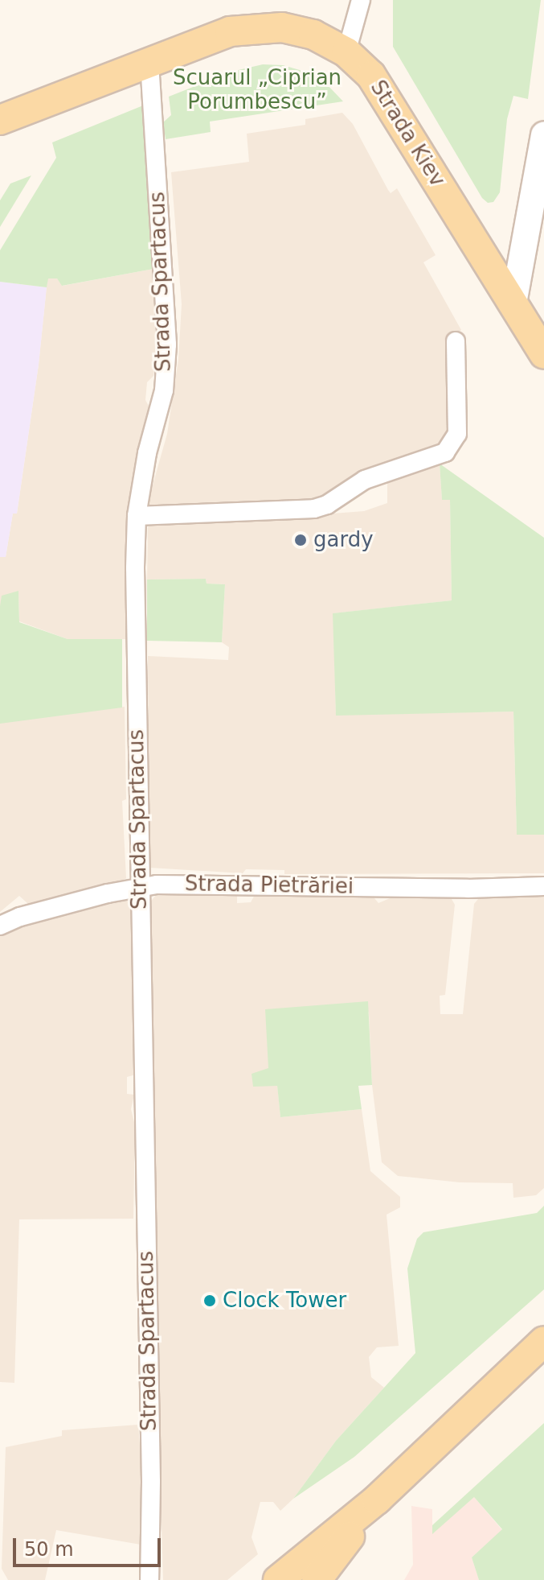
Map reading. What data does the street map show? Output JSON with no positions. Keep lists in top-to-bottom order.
{
  "streets": {
    "main road": ["Strada Kiev"],
    "street": ["Strada Spartacus", "Strada Pietrăriei"]
  },
  "crossings": [
    ["Strada Kiev", "Strada Spartacus"],
    ["Strada Spartacus", "Strada Pietrăriei"]
  ],
  "parks": ["Scuarul „Ciprian Porumbescu”"],
  "places": ["gardy", "Clock Tower"],
  "scale_bar": "50 m"
}
